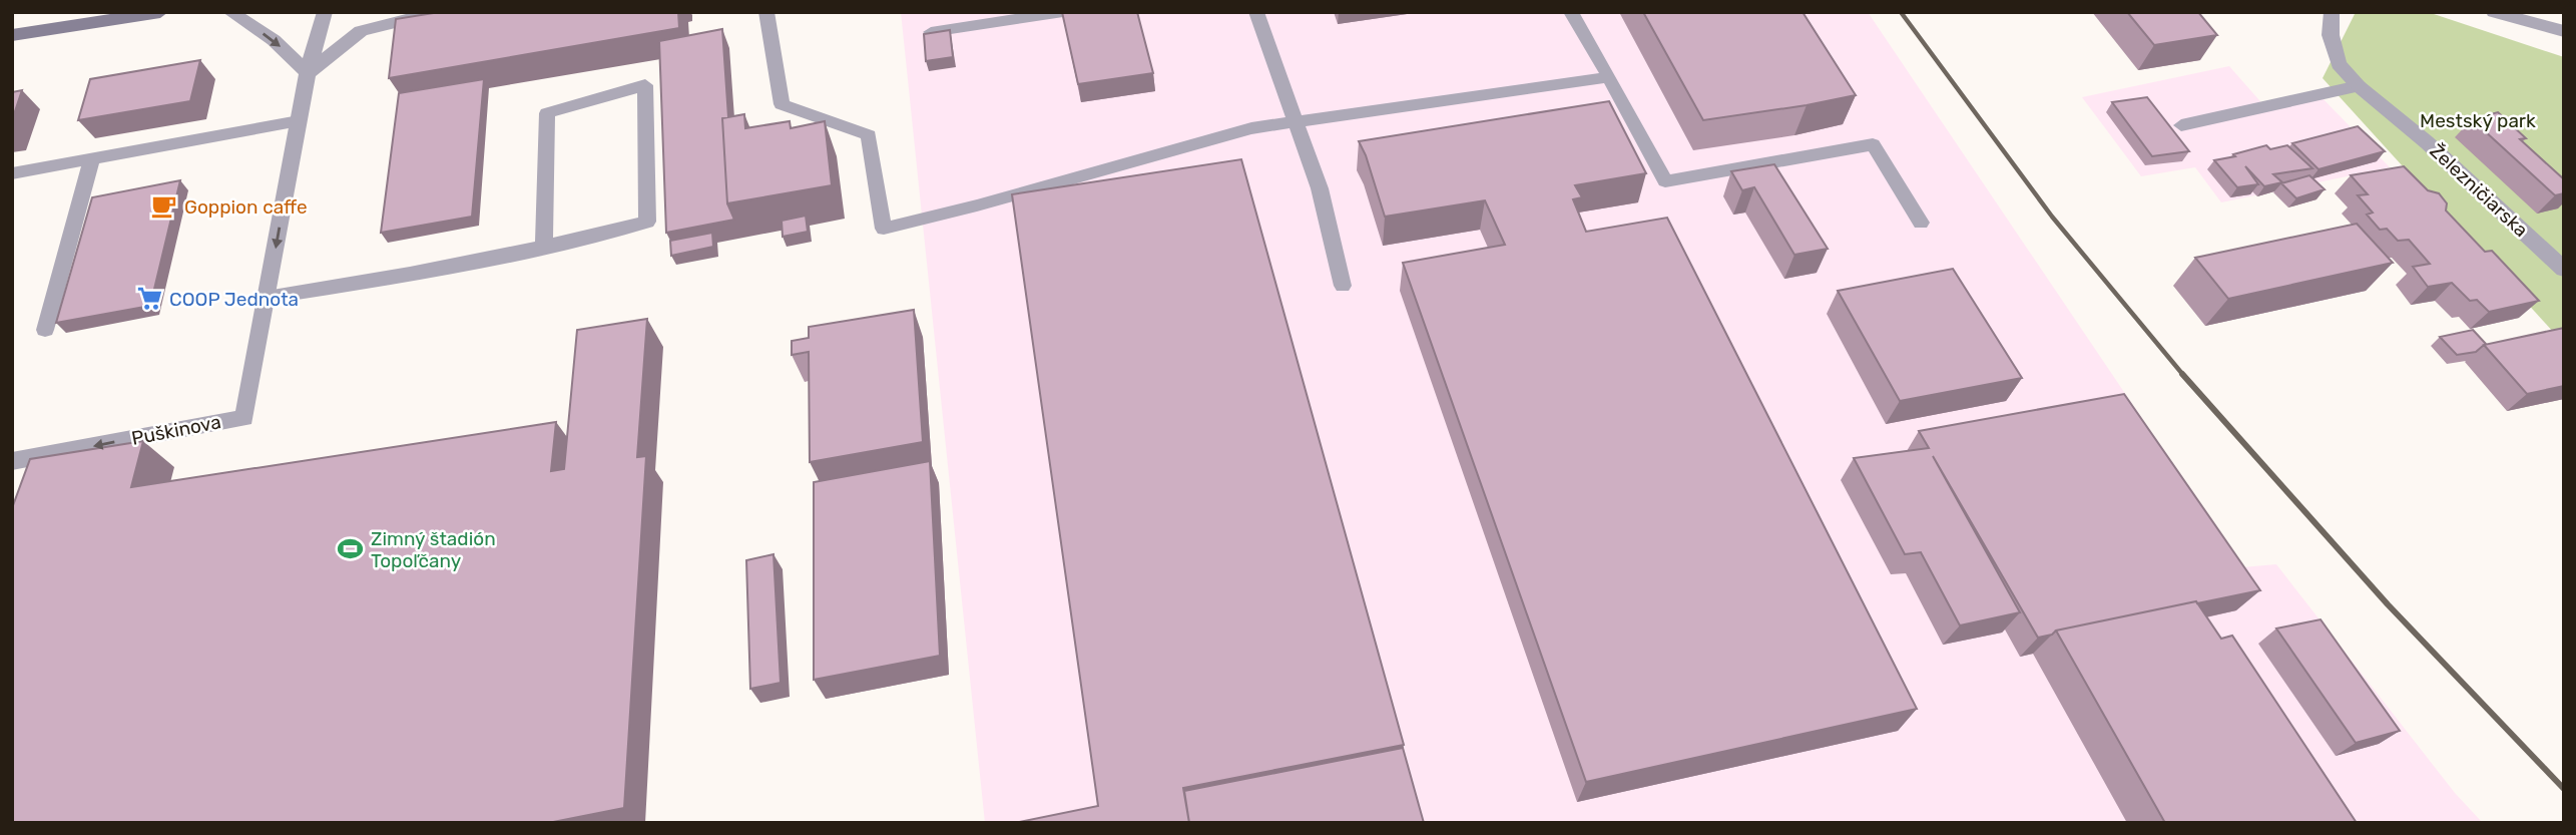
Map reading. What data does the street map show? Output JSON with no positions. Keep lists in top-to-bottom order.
{
  "streets": {
    "street": ["Železničiarska", "Puškinova"]
  },
  "one_way": ["Puškinova"],
  "parks": ["Mestský park"],
  "places": {
    "cafe": ["Goppion caffe"],
    "supermarket": ["COOP Jednota"],
    "sports": ["Zimný štadión Topoľčany"]
  }
}
